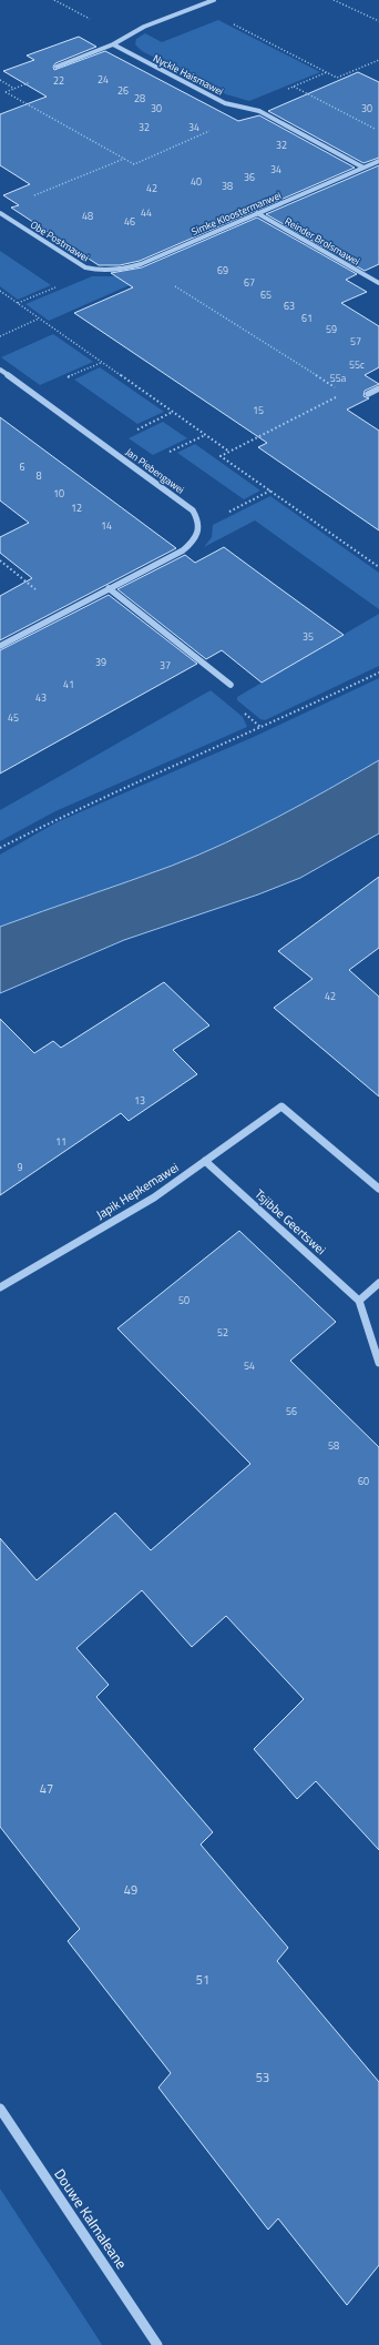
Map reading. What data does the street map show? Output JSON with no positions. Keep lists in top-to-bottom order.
{
  "streets": {
    "street": [
      "Nyckle Haismawei",
      "Simke Kloostermanwei",
      "Obe Postmawei",
      "Reinder Brolsmawei",
      "Jan Piebengawei",
      "Japik Hepkemawei",
      "Tsjibbe Geertswei",
      "Douwe Kalmaleane"
    ]
  },
  "crossings": [
    ["Simke Kloostermanwei", "Obe Postmawei"],
    ["Simke Kloostermanwei", "Reinder Brolsmawei"],
    ["Japik Hepkemawei", "Tsjibbe Geertswei"]
  ],
  "house_numbers": [
    "24",
    "22",
    "26",
    "28",
    "30",
    "30",
    "32",
    "34",
    "32",
    "34",
    "36",
    "40",
    "38",
    "42",
    "44",
    "48",
    "46",
    "69",
    "67",
    "65",
    "63",
    "61",
    "59",
    "57",
    "55c",
    "55a",
    "15",
    "6",
    "8",
    "10",
    "12",
    "14",
    "35",
    "39",
    "37",
    "41",
    "43",
    "45",
    "42",
    "13",
    "11",
    "9",
    "50",
    "52",
    "54",
    "56",
    "58",
    "60",
    "47",
    "49",
    "51",
    "53"
  ]
}
